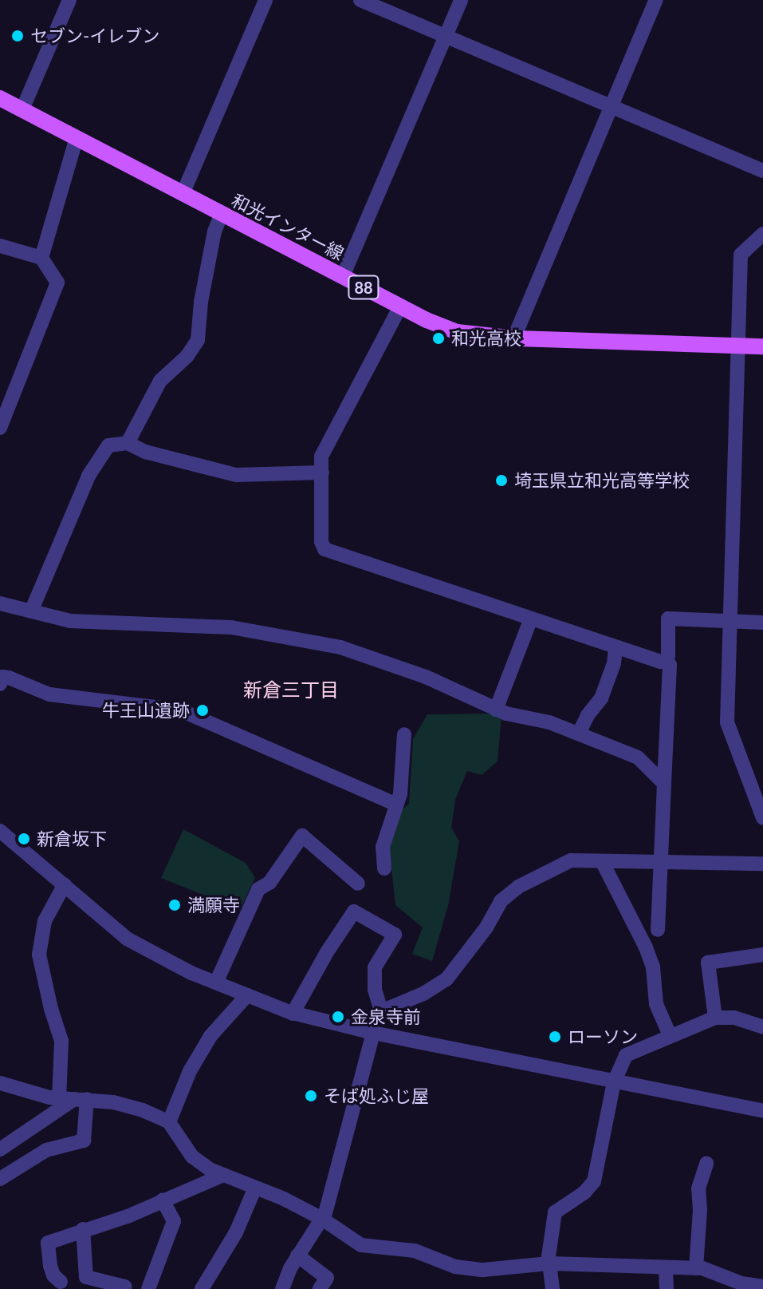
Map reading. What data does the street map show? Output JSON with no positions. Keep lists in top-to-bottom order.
{
  "streets": {
    "main road": ["和光インター線", "88"]
  },
  "districts": ["新倉三丁目"],
  "places": [
    "セブン-イレブン",
    "和光高校",
    "埼玉県立和光高等学校",
    "牛王山遺跡",
    "新倉坂下",
    "満願寺",
    "金泉寺前",
    "ローソン",
    "そば処ふじ屋"
  ]
}
